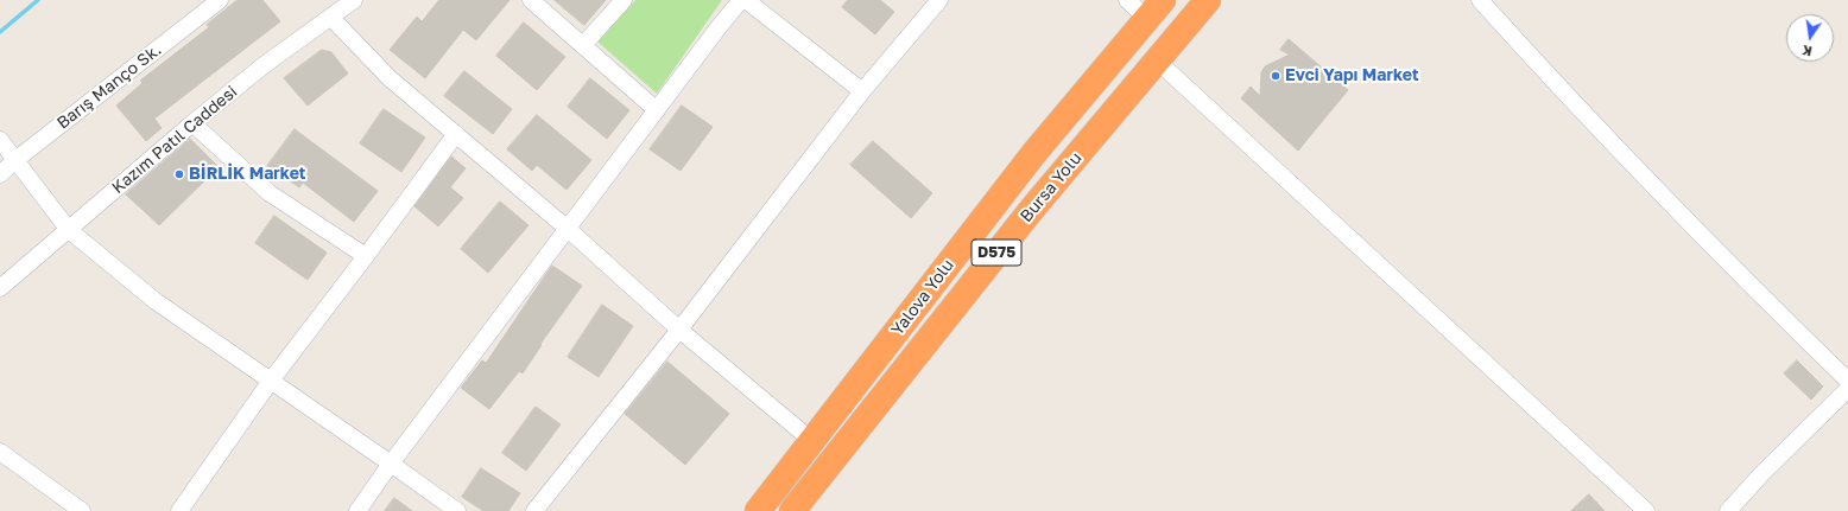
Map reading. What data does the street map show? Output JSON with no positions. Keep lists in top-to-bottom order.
{
  "streets": {
    "highway": ["Bursa Yolu", "D575", "Yalova Yolu"],
    "street": ["Barış Manço Sk.", "Kazım Patıl Caddesi"]
  },
  "places": ["Evci Yapı Market", "BİRLİK Market"],
  "north": "bottom"
}
